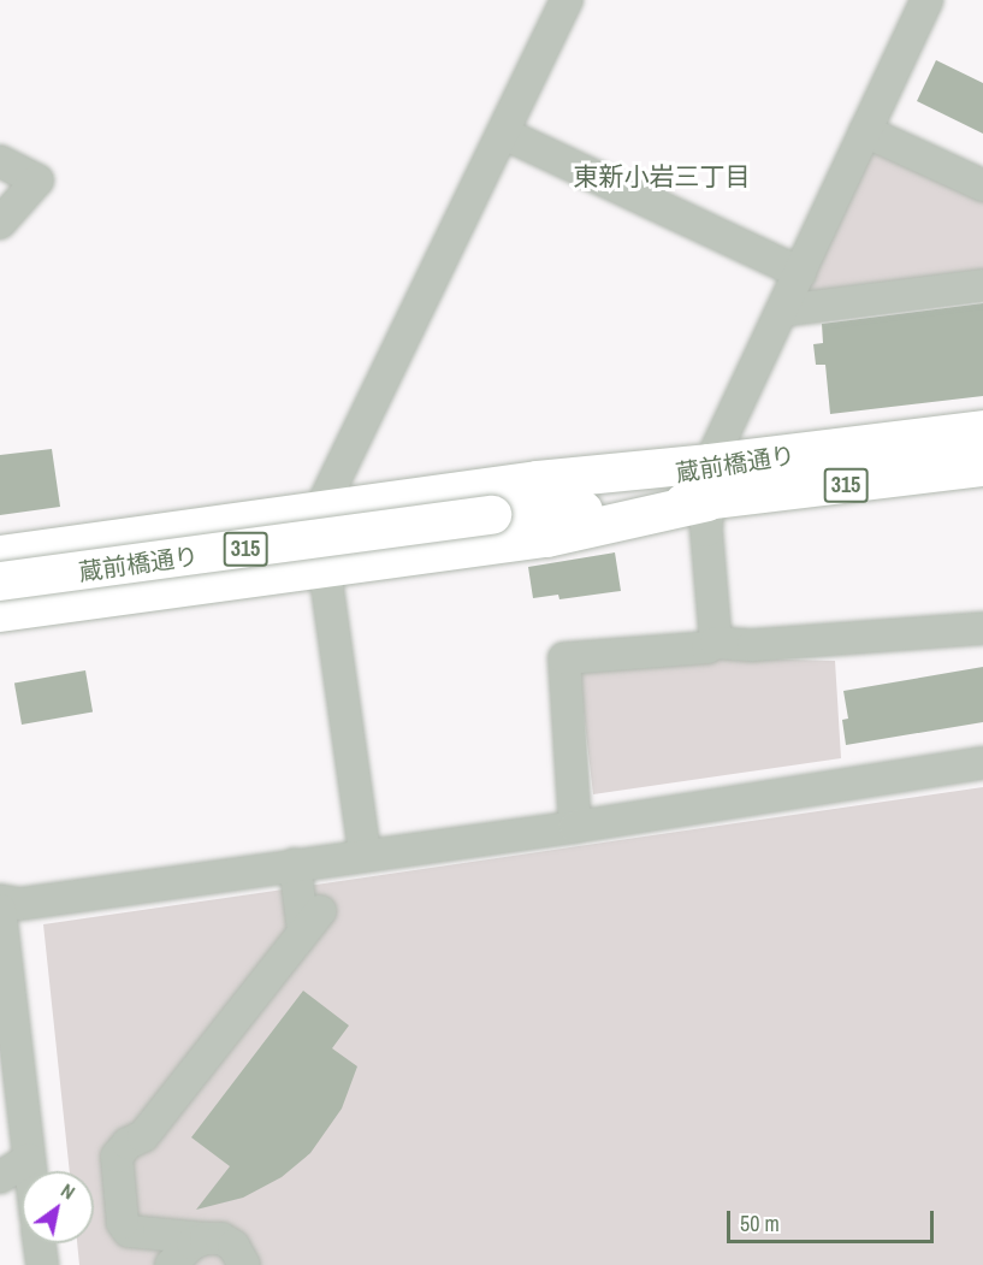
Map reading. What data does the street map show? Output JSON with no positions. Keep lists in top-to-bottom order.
{
  "streets": {
    "main road": ["蔵前橋通り", "315"]
  },
  "districts": ["東新小岩三丁目"],
  "scale_bar": "50 m",
  "north": "top right"
}
